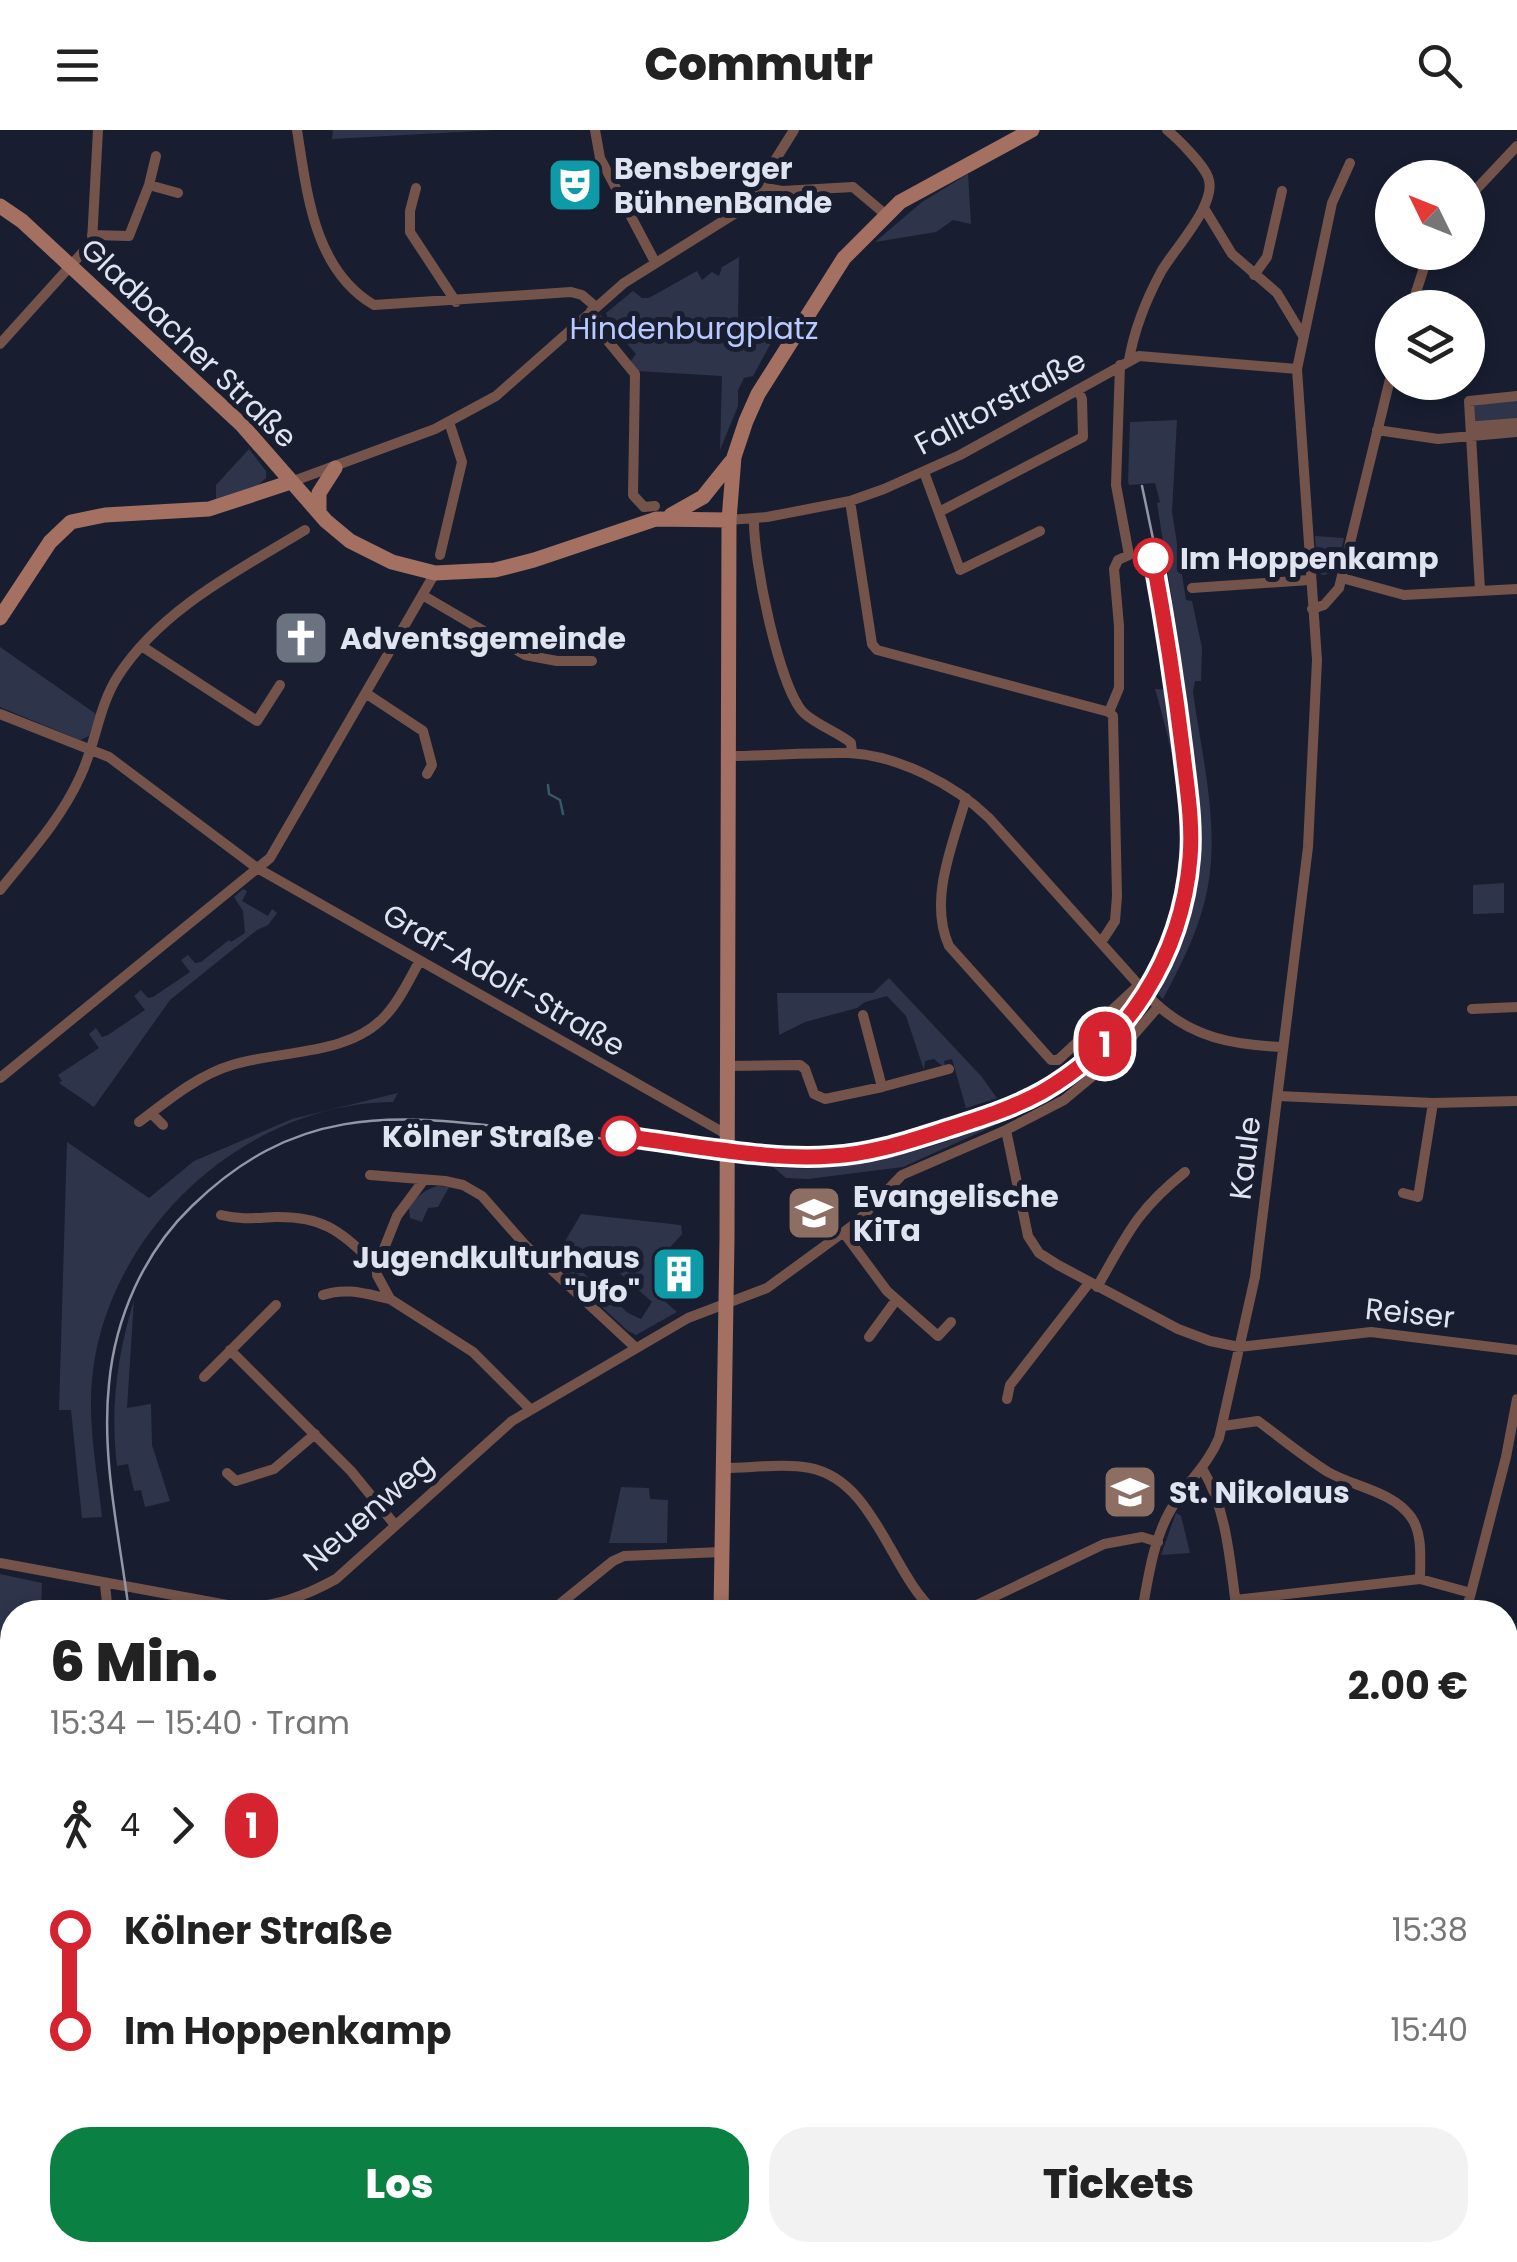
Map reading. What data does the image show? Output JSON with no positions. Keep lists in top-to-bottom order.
{
  "streets": {
    "main road": ["Gladbacher Straße"],
    "street": [
      "Falltorstraße",
      "Graf-Adolf-Straße",
      "Kaule",
      "Reiser",
      "Neuenweg"
    ]
  },
  "crossings": [
    ["Falltorstraße", "Kaule"],
    ["Kaule", "Reiser"]
  ],
  "parks": ["Hindenburgplatz"],
  "places": {
    "theatre": ["Bensberger BühnenBande"],
    "other": ["Im Hoppenkamp", "Kölner Straße"],
    "church": ["Adventsgemeinde"],
    "school or university": ["Evangelische KiTa", "St. Nikolaus"],
    "building": ["Jugendkulturhaus \"Ufo\""]
  },
  "lines": ["tram line 1"],
  "north": "top left",
  "page": {
    "header": "Commutr",
    "on_map": "1",
    "heading": ["6 Min.", "15:34 – 15:40 · Tram", "2.00 €"],
    "legs": ["4", "1"],
    "list": [
      {
        "name": "Kölner Straße",
        "value": "15:38"
      },
      {
        "name": "Im Hoppenkamp",
        "value": "15:40"
      }
    ],
    "buttons": ["Los", "Tickets"]
  }
}
